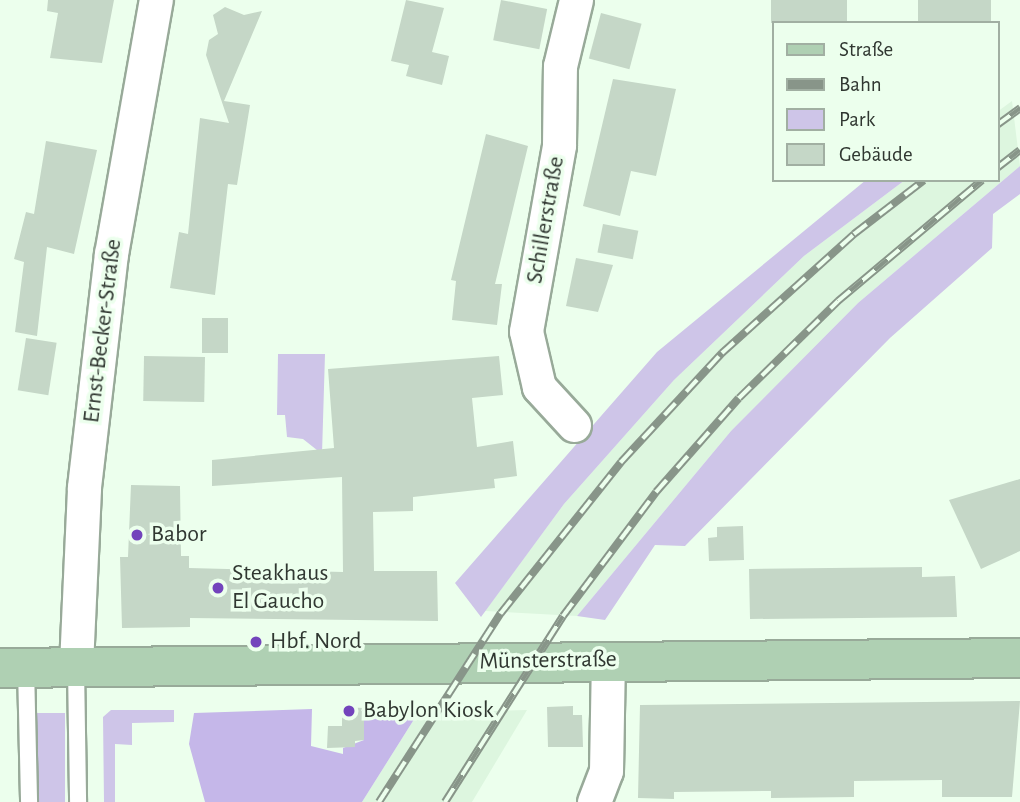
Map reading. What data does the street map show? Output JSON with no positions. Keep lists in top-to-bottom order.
{
  "streets": {
    "main road": ["Münsterstraße"],
    "street": ["Schillerstraße", "Ernst-Becker-Straße"]
  },
  "crossings": [
    ["Ernst-Becker-Straße", "Münsterstraße"]
  ],
  "places": [
    "Babor",
    "Steakhaus El Gaucho",
    "Hbf. Nord",
    "Babylon Kiosk"
  ],
  "legend": [
    "Straße",
    "Bahn",
    "Park",
    "Gebäude"
  ]
}
